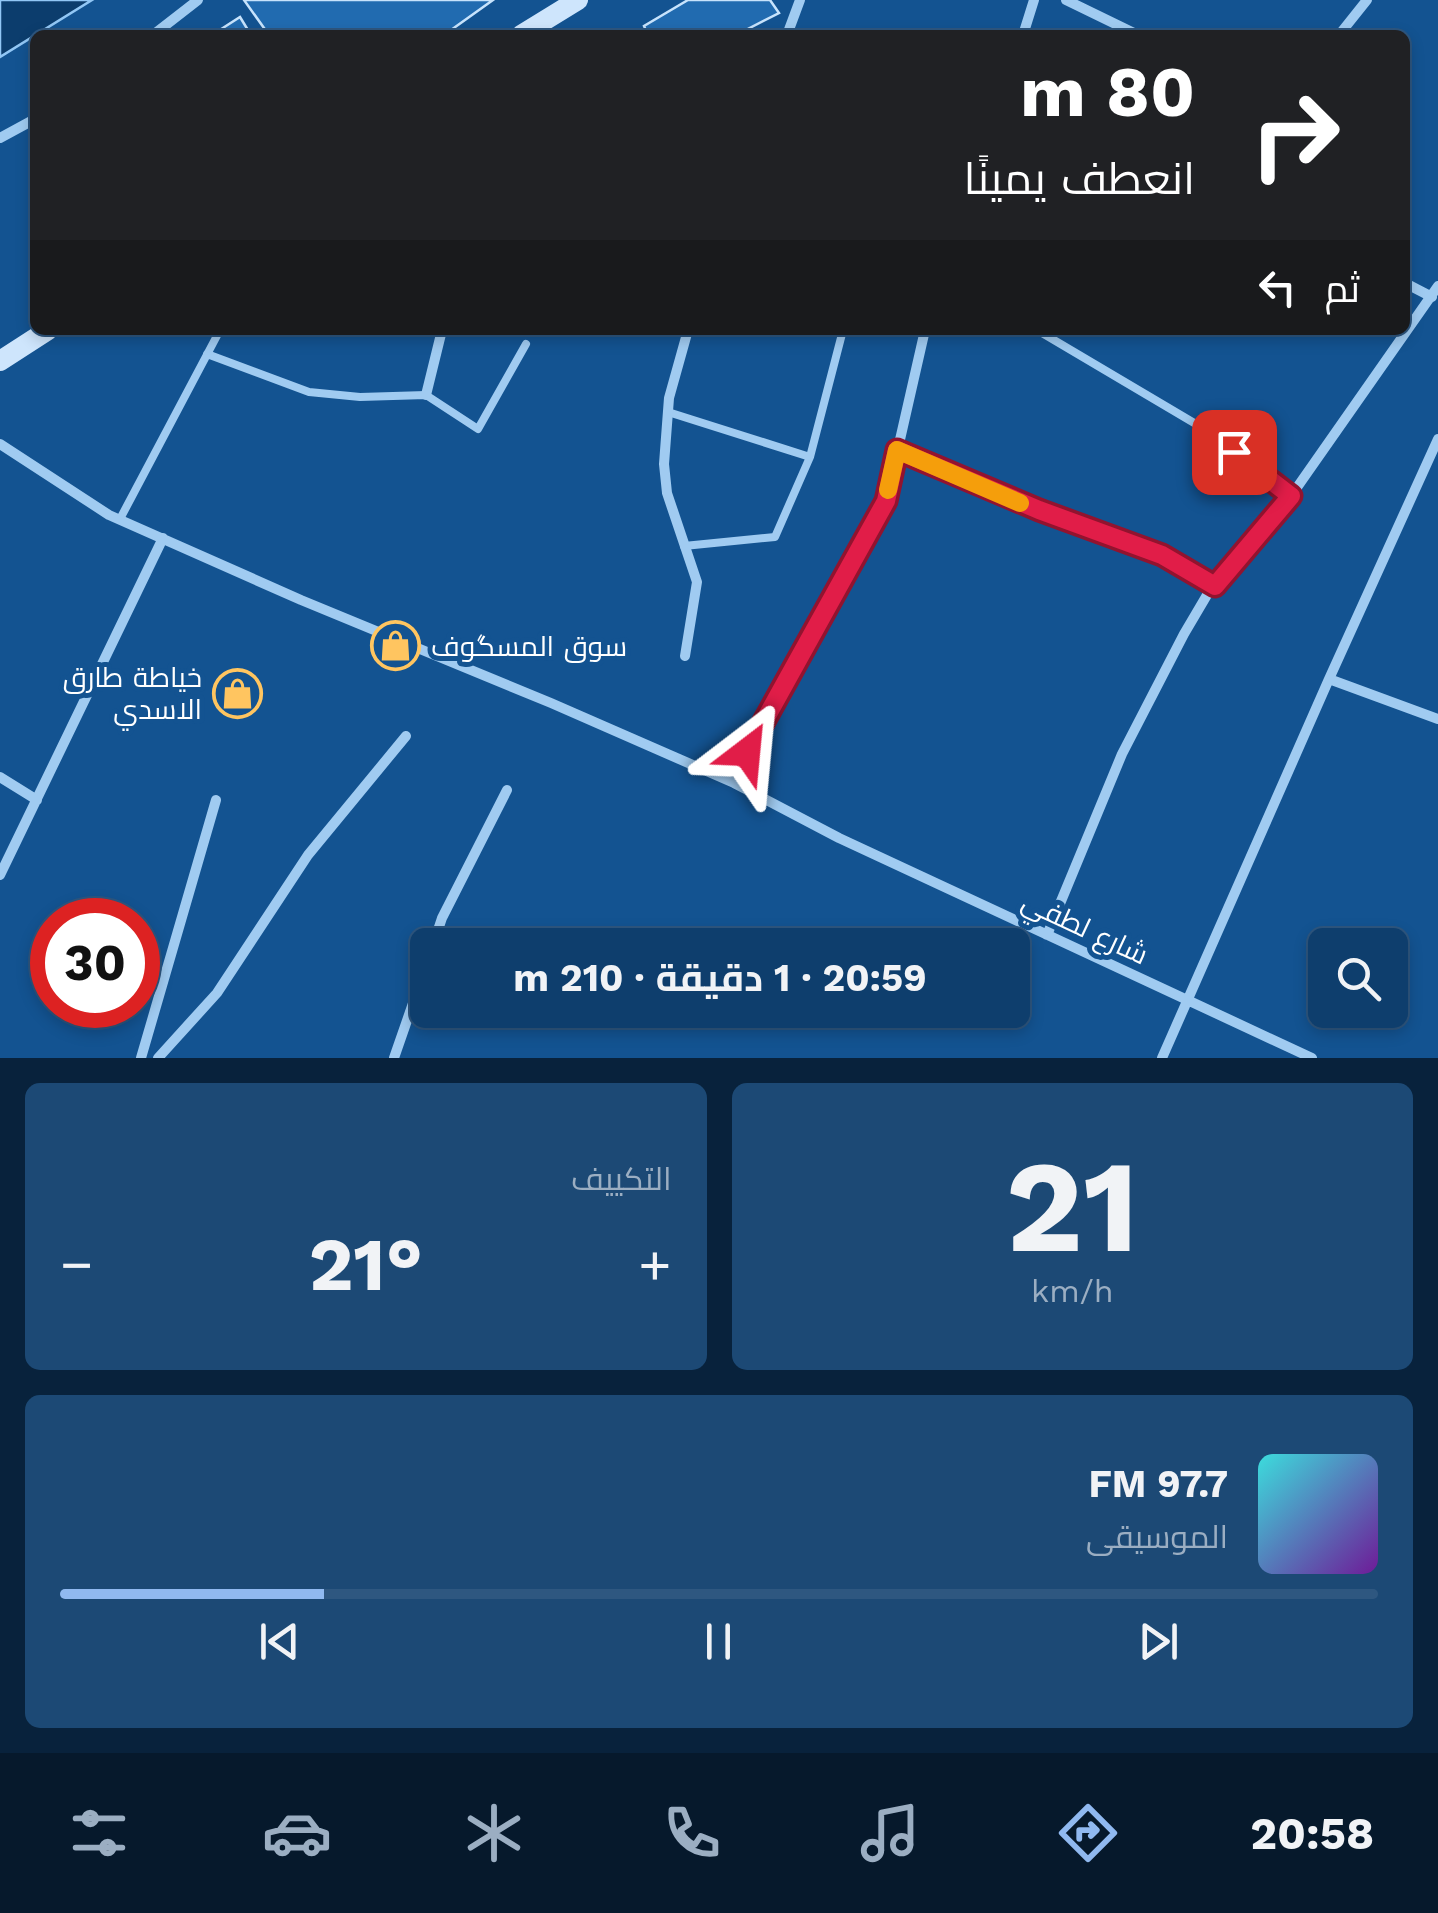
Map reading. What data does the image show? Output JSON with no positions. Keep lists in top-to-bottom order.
{
  "streets": {
    "street": ["شارع لطفي"]
  },
  "places": {
    "shop": ["سوق المسگوف", "خياطة طارق الاسدي"]
  },
  "page": {
    "turn": ["80 m", "انعطف يمينًا"],
    "then": "ثم",
    "limit": "30",
    "trip": "20:59 · 1 دقيقة · 210 m",
    "tile": [
      ["21", "km/h"],
      "التكييف"
    ],
    "heat": ["−", "21°", "+"],
    "song": ["97.7 FM", "الموسيقى"],
    "tabs": "20:58"
  }
}
